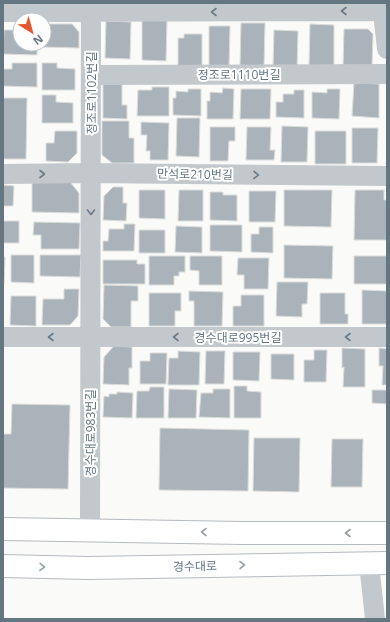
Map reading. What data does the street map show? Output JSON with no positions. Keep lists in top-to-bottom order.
{
  "streets": {
    "main road": ["경수대로"],
    "street": [
      "정조로1110번길",
      "정조로1102번길",
      "만석로210번길",
      "경수대로995번길",
      "경수대로983번길"
    ]
  },
  "crossings": [
    ["정조로1110번길", "정조로1102번길"],
    ["정조로1102번길", "만석로210번길"],
    ["정조로1102번길", "경수대로983번길"],
    ["만석로210번길", "경수대로983번길"],
    ["경수대로995번길", "경수대로983번길"]
  ],
  "one_way": ["경수대로995번길", "경수대로983번길"],
  "north": "bottom right"
}
